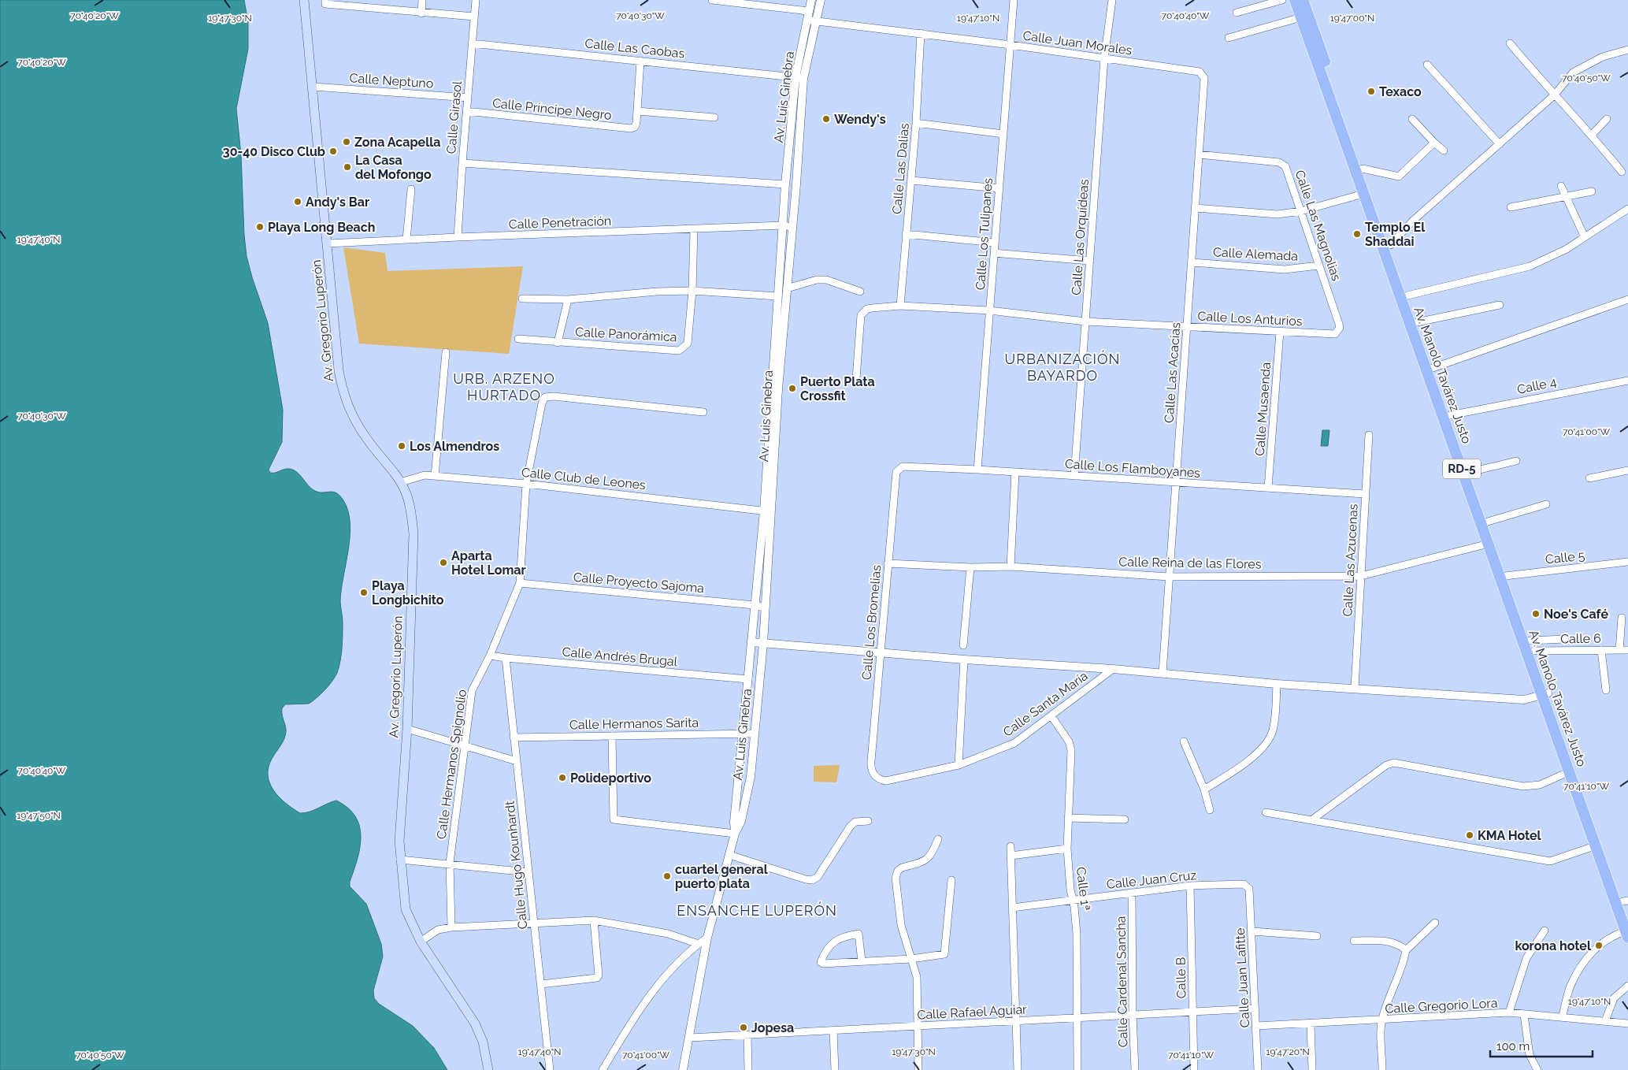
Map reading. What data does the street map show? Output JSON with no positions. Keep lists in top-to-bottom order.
{
  "streets": {
    "main road": ["Av. Gregorio Luperón", "Av. Manolo Tavárez Justo", "RD-5"],
    "street": [
      "Calle Juan Morales",
      "Calle Las Caobas",
      "Calle Neptuno",
      "Av. Luis Ginebra",
      "Calle Príncipe Negro",
      "Calle Girasol",
      "Calle Las Dalias",
      "Calle Penetración",
      "Calle Las Magnolias",
      "Calle Los Tulipanes",
      "Calle Las Orquídeas",
      "Calle Alemada",
      "Calle Los Anturios",
      "Calle Panorámica",
      "Calle Las Acacias",
      "Calle 4",
      "Calle Musaenda",
      "Calle Los Flamboyanes",
      "Calle Club de Leones",
      "Calle 5",
      "Calle Las Azucenas",
      "Calle Reina de las Flores",
      "Calle Proyecto Sajoma",
      "Calle Los Bromelias",
      "Calle 6",
      "Calle Andrés Brugal",
      "Calle Santa María",
      "Calle Hermanos Sarita",
      "Calle Hermanos Spignolio",
      "Calle Hugo Kounhardt",
      "Calle Juan Cruz",
      "Calle 1ª",
      "Calle B",
      "Calle Juan Lafitte",
      "Calle Cardenal Sancha",
      "Calle Gregorio Lora",
      "Calle Rafael Aguiar"
    ]
  },
  "crossings": [
    ["Calle Juan Morales", "Av. Luis Ginebra"],
    ["Calle Juan Morales", "Calle Las Dalias"],
    ["Calle Juan Morales", "Calle Los Tulipanes"],
    ["Calle Juan Morales", "Calle Las Orquídeas"],
    ["Calle Juan Morales", "Calle Las Acacias"],
    ["Calle Las Caobas", "Av. Luis Ginebra"],
    ["Calle Las Caobas", "Calle Girasol"],
    ["Calle Neptuno", "Calle Girasol"],
    ["Calle Neptuno", "Av. Gregorio Luperón"],
    ["Av. Luis Ginebra", "Calle Penetración"],
    ["Av. Luis Ginebra", "Calle Club de Leones"],
    ["Av. Luis Ginebra", "Calle Proyecto Sajoma"],
    ["Av. Luis Ginebra", "Calle Andrés Brugal"],
    ["Av. Luis Ginebra", "Calle Hermanos Sarita"],
    ["Av. Luis Ginebra", "Calle Rafael Aguiar"],
    ["Calle Príncipe Negro", "Calle Girasol"],
    ["Calle Girasol", "Calle Penetración"],
    ["Calle Las Dalias", "Calle Los Anturios"],
    ["Calle Penetración", "Av. Gregorio Luperón"],
    ["Calle Penetración", "Calle Panorámica"],
    ["Calle Las Magnolias", "Calle Alemada"],
    ["Calle Las Magnolias", "Calle Los Anturios"],
    ["Calle Las Magnolias", "Calle Las Acacias"],
    ["Calle Los Tulipanes", "Calle Los Anturios"],
    ["Calle Los Tulipanes", "Calle Los Flamboyanes"],
    ["Calle Las Orquídeas", "Calle Los Anturios"],
    ["Calle Las Orquídeas", "Calle Los Flamboyanes"],
    ["Calle Alemada", "Calle Las Acacias"],
    ["Calle Los Anturios", "Calle Las Acacias"],
    ["Calle Los Anturios", "Calle Musaenda"],
    ["Av. Gregorio Luperón", "Calle Club de Leones"],
    ["Calle Las Acacias", "Calle Los Flamboyanes"],
    ["Calle Las Acacias", "Calle Reina de las Flores"],
    ["Av. Manolo Tavárez Justo", "Calle 4"],
    ["Av. Manolo Tavárez Justo", "Calle 5"],
    ["Av. Manolo Tavárez Justo", "Calle Reina de las Flores"],
    ["Av. Manolo Tavárez Justo", "Calle 6"],
    ["Calle Musaenda", "Calle Los Flamboyanes"],
    ["Calle Los Flamboyanes", "Calle Las Azucenas"],
    ["Calle Los Flamboyanes", "Calle Los Bromelias"],
    ["Calle Club de Leones", "Calle Hermanos Spignolio"],
    ["Calle Las Azucenas", "Calle Reina de las Flores"],
    ["Calle Reina de las Flores", "Calle Los Bromelias"],
    ["Calle Proyecto Sajoma", "Calle Hermanos Spignolio"],
    ["Calle Los Bromelias", "Calle Santa María"],
    ["Calle Andrés Brugal", "Calle Hermanos Spignolio"],
    ["Calle Andrés Brugal", "Calle Hugo Kounhardt"],
    ["Calle Santa María", "Calle 1ª"],
    ["Calle Hermanos Sarita", "Calle Hugo Kounhardt"],
    ["Calle Juan Cruz", "Calle 1ª"],
    ["Calle Juan Cruz", "Calle B"],
    ["Calle Juan Cruz", "Calle Juan Lafitte"],
    ["Calle Juan Cruz", "Calle Cardenal Sancha"],
    ["Calle 1ª", "Calle Rafael Aguiar"],
    ["Calle B", "Calle Rafael Aguiar"],
    ["Calle Juan Lafitte", "Calle Gregorio Lora"],
    ["Calle Juan Lafitte", "Calle Rafael Aguiar"],
    ["Calle Cardenal Sancha", "Calle Rafael Aguiar"]
  ],
  "districts": ["URBANIZACIÓN BAYARDO", "URB. ARZENO HURTADO", "ENSANCHE LUPERÓN"],
  "places": [
    "Texaco",
    "Wendy's",
    "Zona Acapella",
    "30-40 Disco Club",
    "La Casa del Mofongo",
    "Andy's Bar",
    "Playa Long Beach",
    "Templo El Shaddai",
    "Puerto Plata Crossfit",
    "Los Almendros",
    "Aparta Hotel Lomar",
    "Playa Longbichito",
    "Noe's Café",
    "Polideportivo",
    "KMA Hotel",
    "cuartel general puerto plata",
    "korona hotel",
    "Jopesa"
  ],
  "scale_bar": "100 m",
  "coordinates": [
    "70°40'20\"W",
    "70°40'30\"W",
    "70°40'40\"W",
    "19°47'30\"N",
    "19°47'10\"N",
    "19°47'00\"N",
    "70°40'50\"W",
    "19°47'40\"N",
    "70°41'00\"W",
    "70°41'10\"W",
    "19°47'50\"N",
    "19°47'20\"N"
  ]
}
